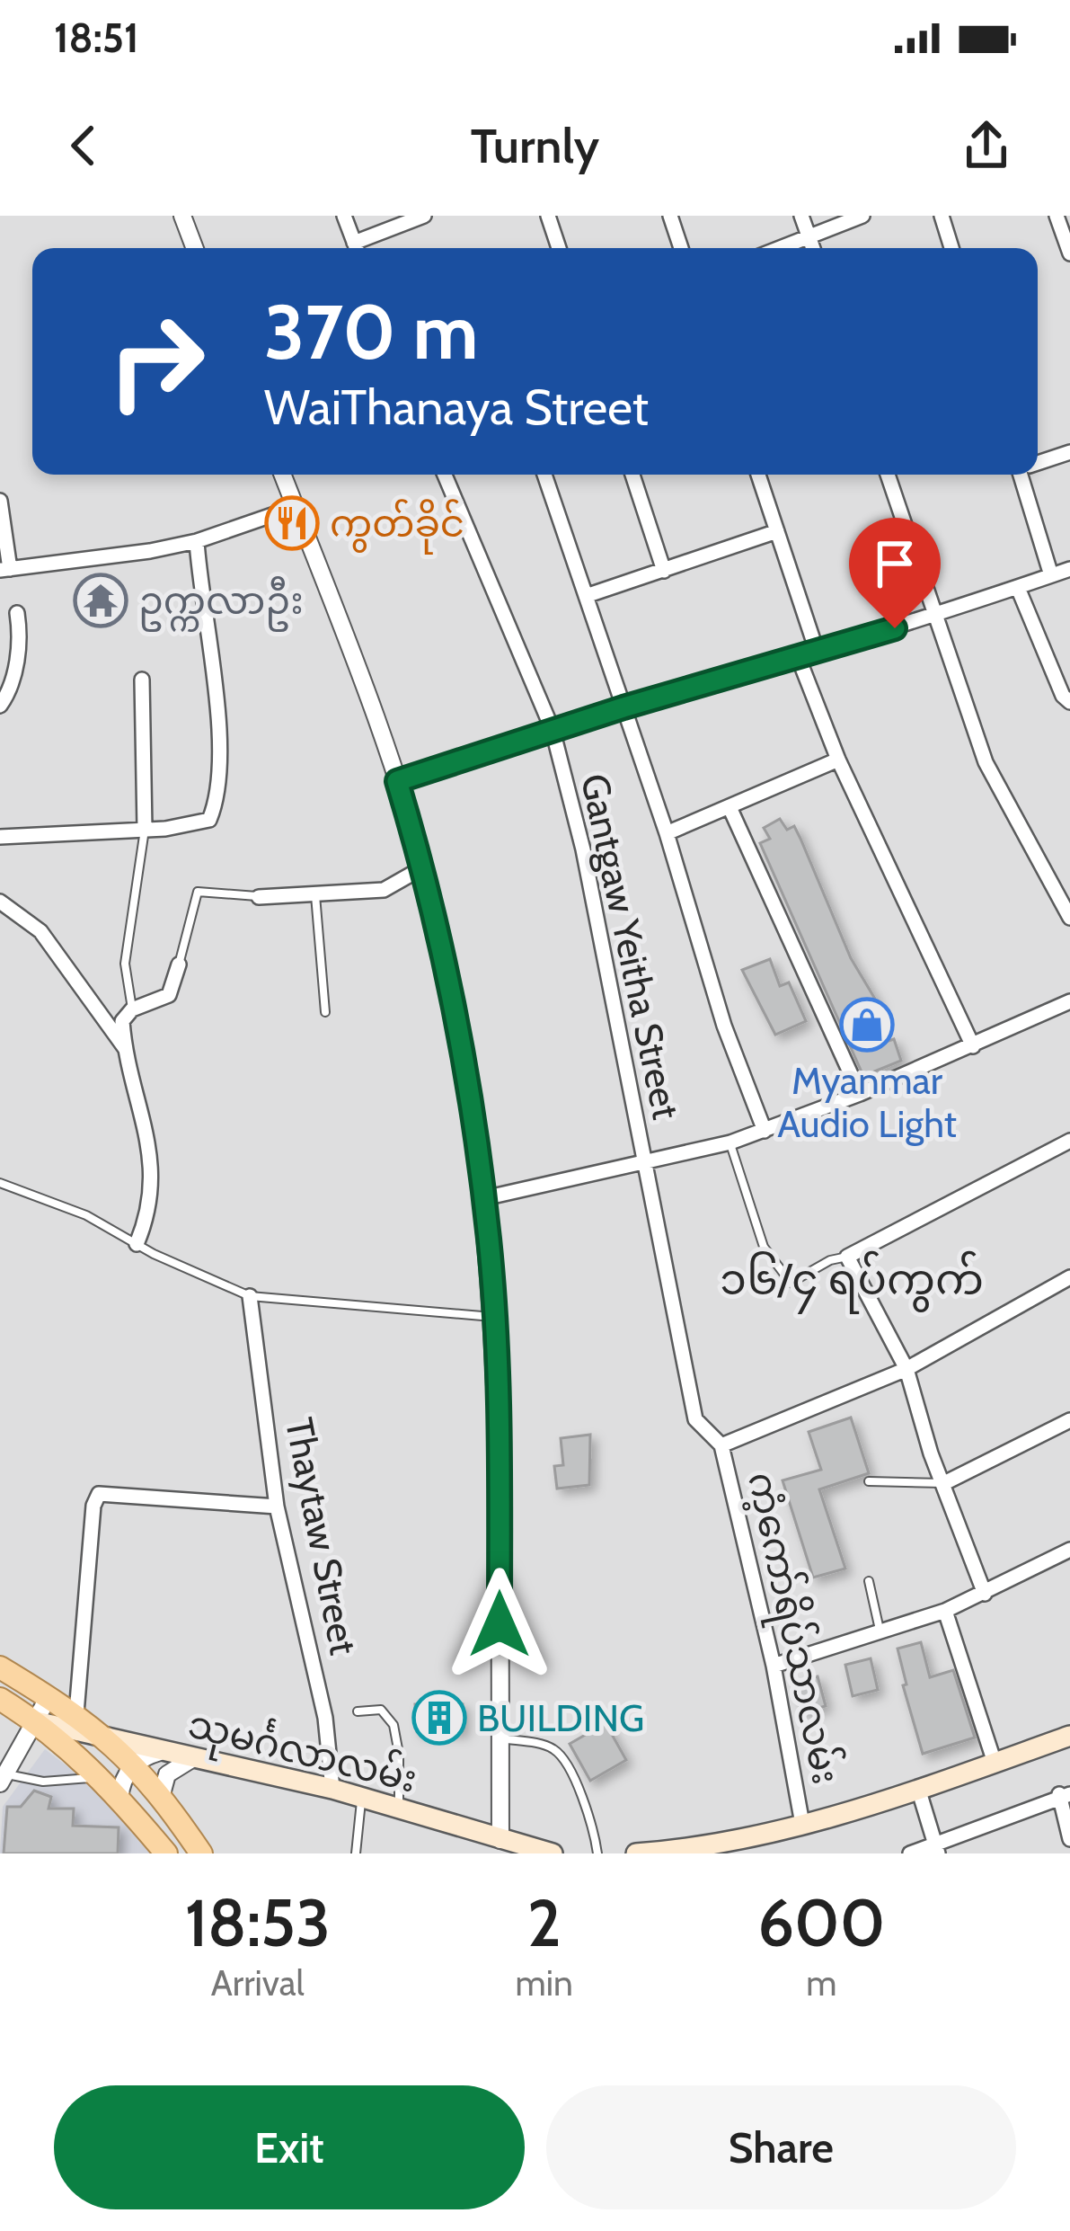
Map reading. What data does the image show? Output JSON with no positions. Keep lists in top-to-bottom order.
{
  "streets": {
    "main road": ["သုမင်္ဂလာလမ်း"],
    "street": ["Gantgaw Yeitha Street", "Thaytaw Street", "ကံ့ကော်ရိပ်သာလမ်း"]
  },
  "crossings": [
    ["Gantgaw Yeitha Street", "ကံ့ကော်ရိပ်သာလမ်း"],
    ["Thaytaw Street", "သုမင်္ဂလာလမ်း"]
  ],
  "districts": ["၁၆/၄ ရပ်ကွက်"],
  "places": {
    "restaurant": ["ကွတ်ခိုင်"],
    "temple": ["ဥက္ကလာဦး"],
    "shop": ["Myanmar Audio Light"],
    "building": ["BUILDING"]
  },
  "page": {
    "status": "18:51",
    "header": "Turnly",
    "turn": ["370 m", "WaiThanaya Street"],
    "eta": [
      "18:53",
      "Arrival",
      "2",
      "min",
      "600",
      "m"
    ],
    "buttons": ["Exit", "Share"]
  }
}
